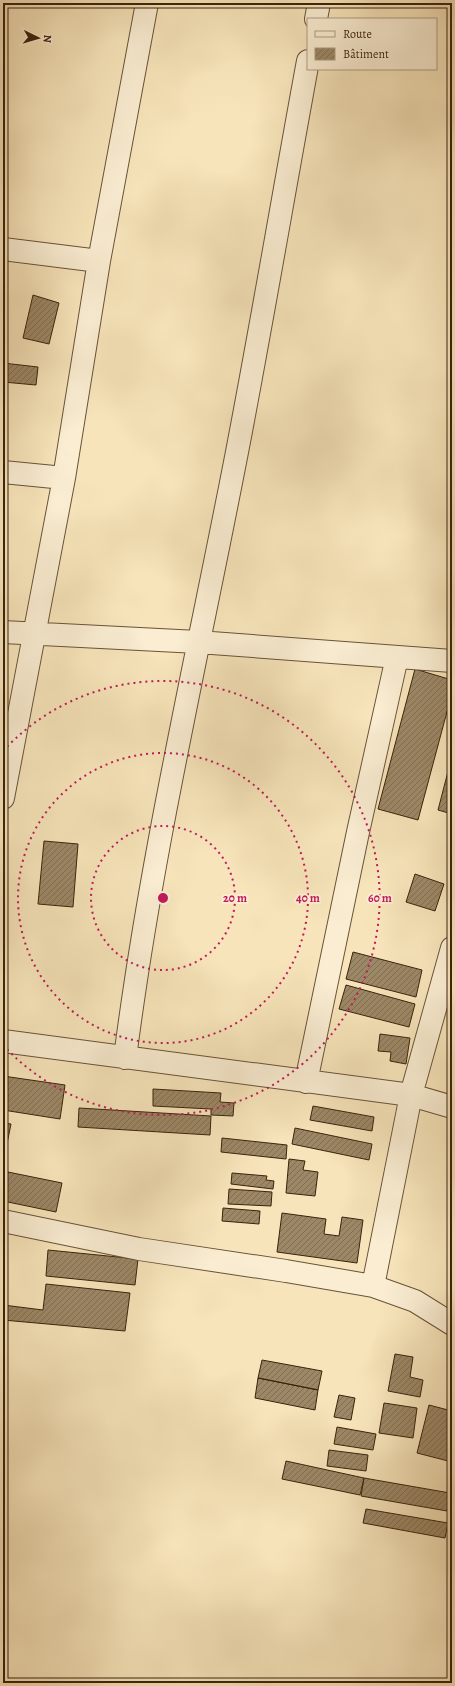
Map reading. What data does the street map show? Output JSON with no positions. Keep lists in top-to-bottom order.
{
  "legend": ["Route", "Bâtiment"],
  "north": "right",
  "rings": ["20 m", "40 m", "60 m"]
}
